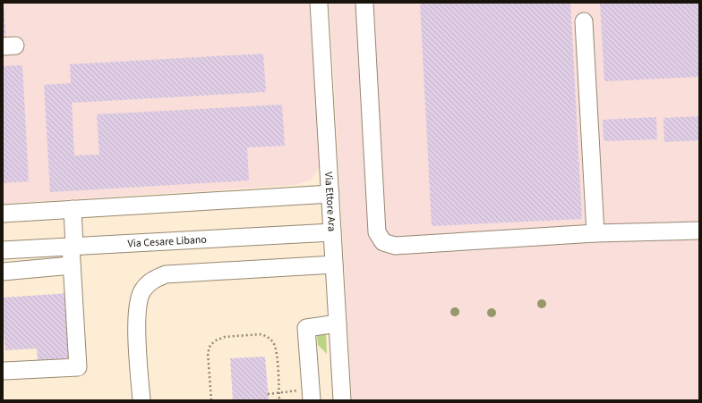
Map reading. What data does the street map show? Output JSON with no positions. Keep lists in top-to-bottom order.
{
  "streets": {
    "street": ["Via Ettore Ara", "Via Cesare Libano"]
  },
  "crossings": [
    ["Via Ettore Ara", "Via Cesare Libano"]
  ]
}
